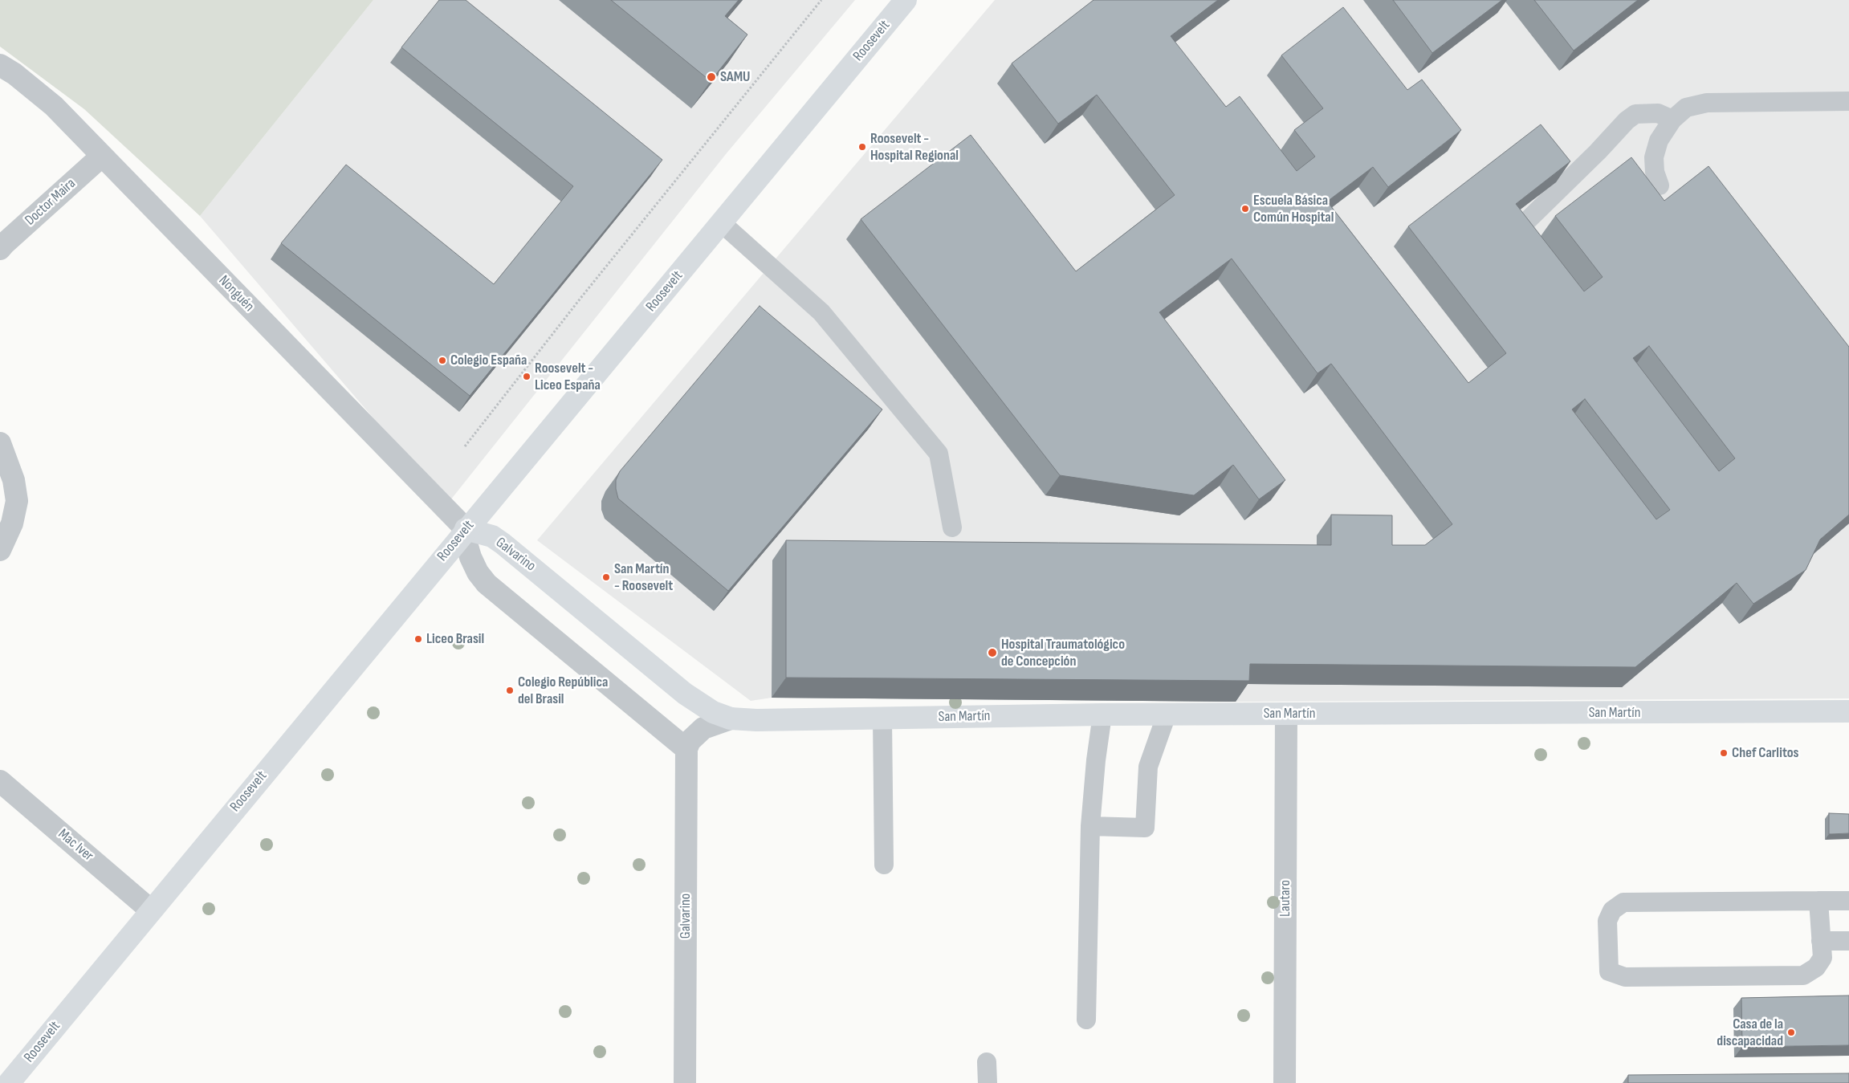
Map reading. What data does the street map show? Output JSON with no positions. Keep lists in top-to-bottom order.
{
  "streets": {
    "main road": ["Roosevelt", "Galvarino", "San Martín"],
    "street": [
      "Doctor Maira",
      "Nonguén",
      "Mac Iver",
      "Lautaro"
    ]
  },
  "crossings": [
    ["Roosevelt", "Nonguén"],
    ["Roosevelt", "Galvarino"],
    ["Roosevelt", "Mac Iver"],
    ["Doctor Maira", "Nonguén"],
    ["Nonguén", "Galvarino"],
    ["Galvarino", "San Martín"],
    ["San Martín", "Lautaro"]
  ],
  "places": [
    "SAMU",
    "Roosevelt - Hospital Regional",
    "Escuela Básica Común Hospital",
    "Colegio España",
    "Roosevelt - Liceo España",
    "San Martín - Roosevelt",
    "Liceo Brasil",
    "Hospital Traumatológico de Concepción",
    "Colegio República del Brasil",
    "Chef Carlitos",
    "Casa de la discapacidad"
  ]
}
